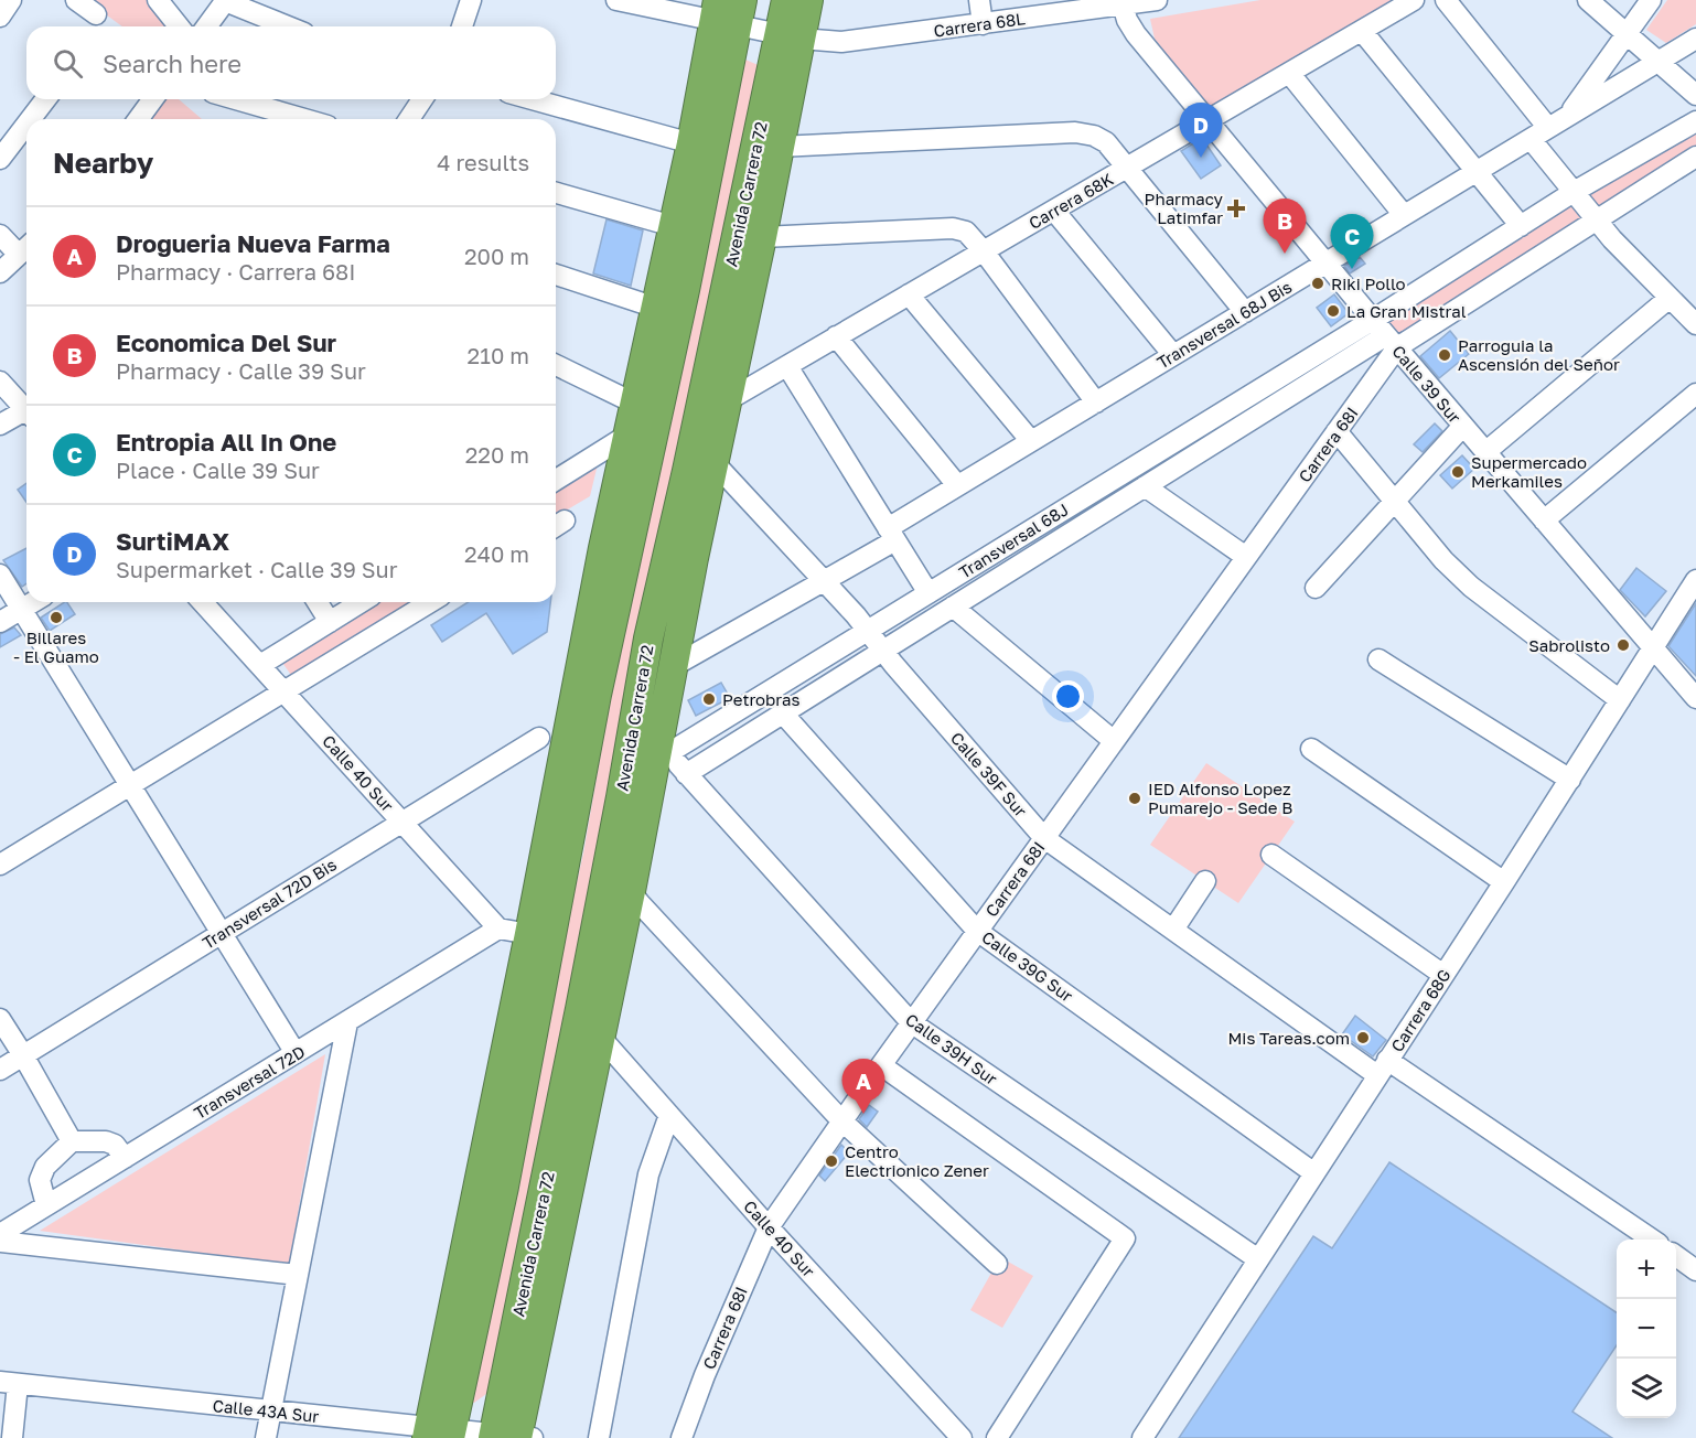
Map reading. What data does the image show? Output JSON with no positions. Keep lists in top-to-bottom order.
{
  "streets": {
    "highway": ["Avenida Carrera 72"],
    "street": [
      "Carrera 68L",
      "Carrera 68K",
      "Transversal 68J Bis",
      "Calle 39 Sur",
      "Carrera 68I",
      "Transversal 68J",
      "Calle 40 Sur",
      "Calle 39F Sur",
      "Transversal 72D Bis",
      "Calle 39G Sur",
      "Carrera 68G",
      "Calle 39H Sur",
      "Transversal 72D",
      "Calle 43A Sur"
    ]
  },
  "crossings": [
    ["Carrera 68L", "Avenida Carrera 72"],
    ["Carrera 68L", "Calle 39 Sur"],
    ["Avenida Carrera 72", "Carrera 68K"],
    ["Avenida Carrera 72", "Transversal 68J Bis"],
    ["Avenida Carrera 72", "Transversal 68J"],
    ["Avenida Carrera 72", "Calle 40 Sur"],
    ["Avenida Carrera 72", "Calle 39F Sur"],
    ["Avenida Carrera 72", "Calle 39H Sur"],
    ["Avenida Carrera 72", "Calle 43A Sur"],
    ["Carrera 68K", "Calle 39 Sur"],
    ["Transversal 68J Bis", "Calle 39 Sur"],
    ["Transversal 68J Bis", "Calle 39F Sur"],
    ["Calle 39 Sur", "Carrera 68I"],
    ["Calle 39 Sur", "Transversal 68J"],
    ["Calle 39 Sur", "Carrera 68G"],
    ["Carrera 68I", "Transversal 68J"],
    ["Carrera 68I", "Calle 40 Sur"],
    ["Carrera 68I", "Calle 39F Sur"],
    ["Carrera 68I", "Calle 39G Sur"],
    ["Carrera 68I", "Calle 39H Sur"],
    ["Transversal 68J", "Calle 39F Sur"],
    ["Transversal 68J", "Calle 39G Sur"],
    ["Transversal 68J", "Calle 39H Sur"],
    ["Calle 40 Sur", "Transversal 72D Bis"],
    ["Calle 40 Sur", "Transversal 72D"],
    ["Calle 39F Sur", "Carrera 68G"],
    ["Calle 39G Sur", "Carrera 68G"],
    ["Carrera 68G", "Calle 39H Sur"]
  ],
  "places": {
    "health": ["Pharmacy Latimfar"],
    "other": [
      "Riki Pollo",
      "La Gran Mistral",
      "Parroguia la Ascensión del Señor",
      "Supermercado Merkamiles",
      "Billares - El Guamo",
      "Sabrolisto",
      "Petrobras",
      "IED Alfonso Lopez Pumarejo - Sede B",
      "Mis Tareas.com",
      "Centro Electrionico Zener"
    ]
  },
  "page": {
    "search": "Search here",
    "pins": [
      "D",
      "B",
      "C",
      "A"
    ],
    "heading": ["Nearby", "4 results"],
    "list": [
      {
        "mark": "A",
        "name": "Drogueria Nueva Farma",
        "note": "Pharmacy · Carrera 68I",
        "value": "200 m"
      },
      {
        "mark": "B",
        "name": "Economica Del Sur",
        "note": "Pharmacy · Calle 39 Sur",
        "value": "210 m"
      },
      {
        "mark": "C",
        "name": "Entropia All In One",
        "note": "Place · Calle 39 Sur",
        "value": "220 m"
      },
      {
        "mark": "D",
        "name": "SurtiMAX",
        "note": "Supermarket · Calle 39 Sur",
        "value": "240 m"
      }
    ],
    "map_buttons": ["+", "−"]
  }
}
